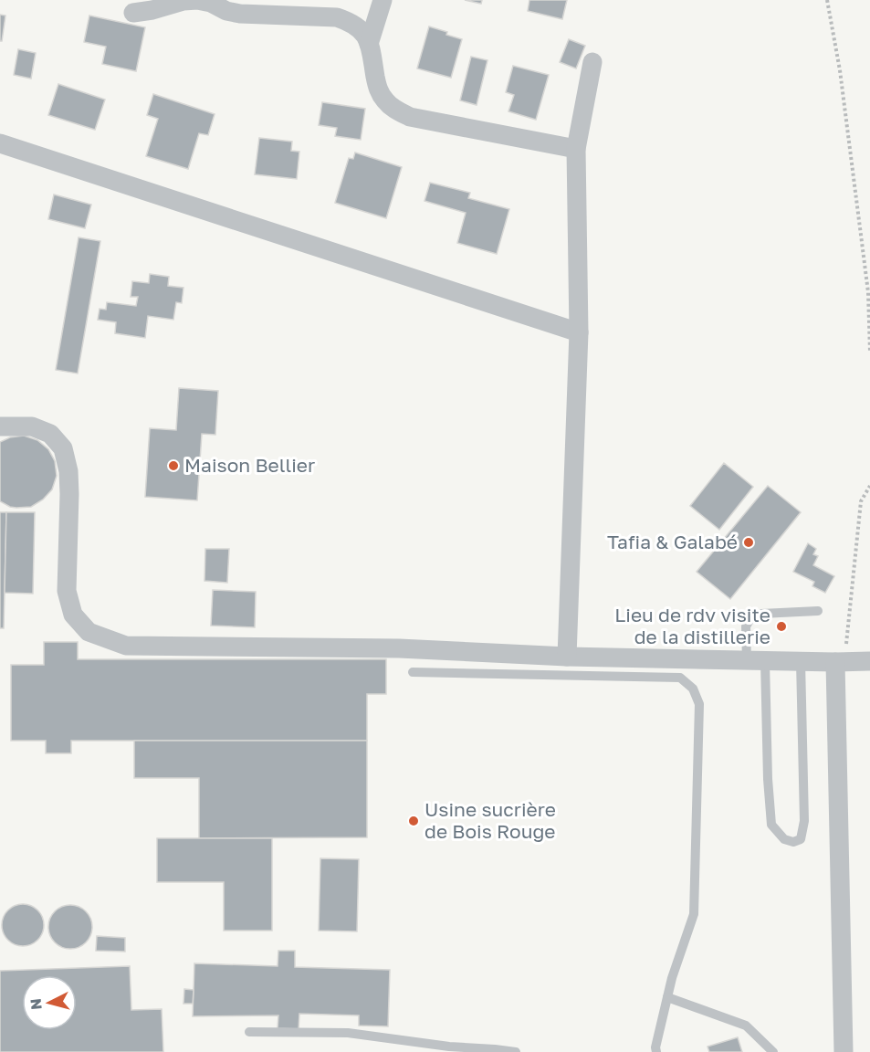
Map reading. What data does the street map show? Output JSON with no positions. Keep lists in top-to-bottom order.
{
  "places": [
    "Maison Bellier",
    "Tafia & Galabé",
    "Lieu de rdv visite de la distillerie",
    "Usine sucrière de Bois Rouge"
  ],
  "north": "left"
}
